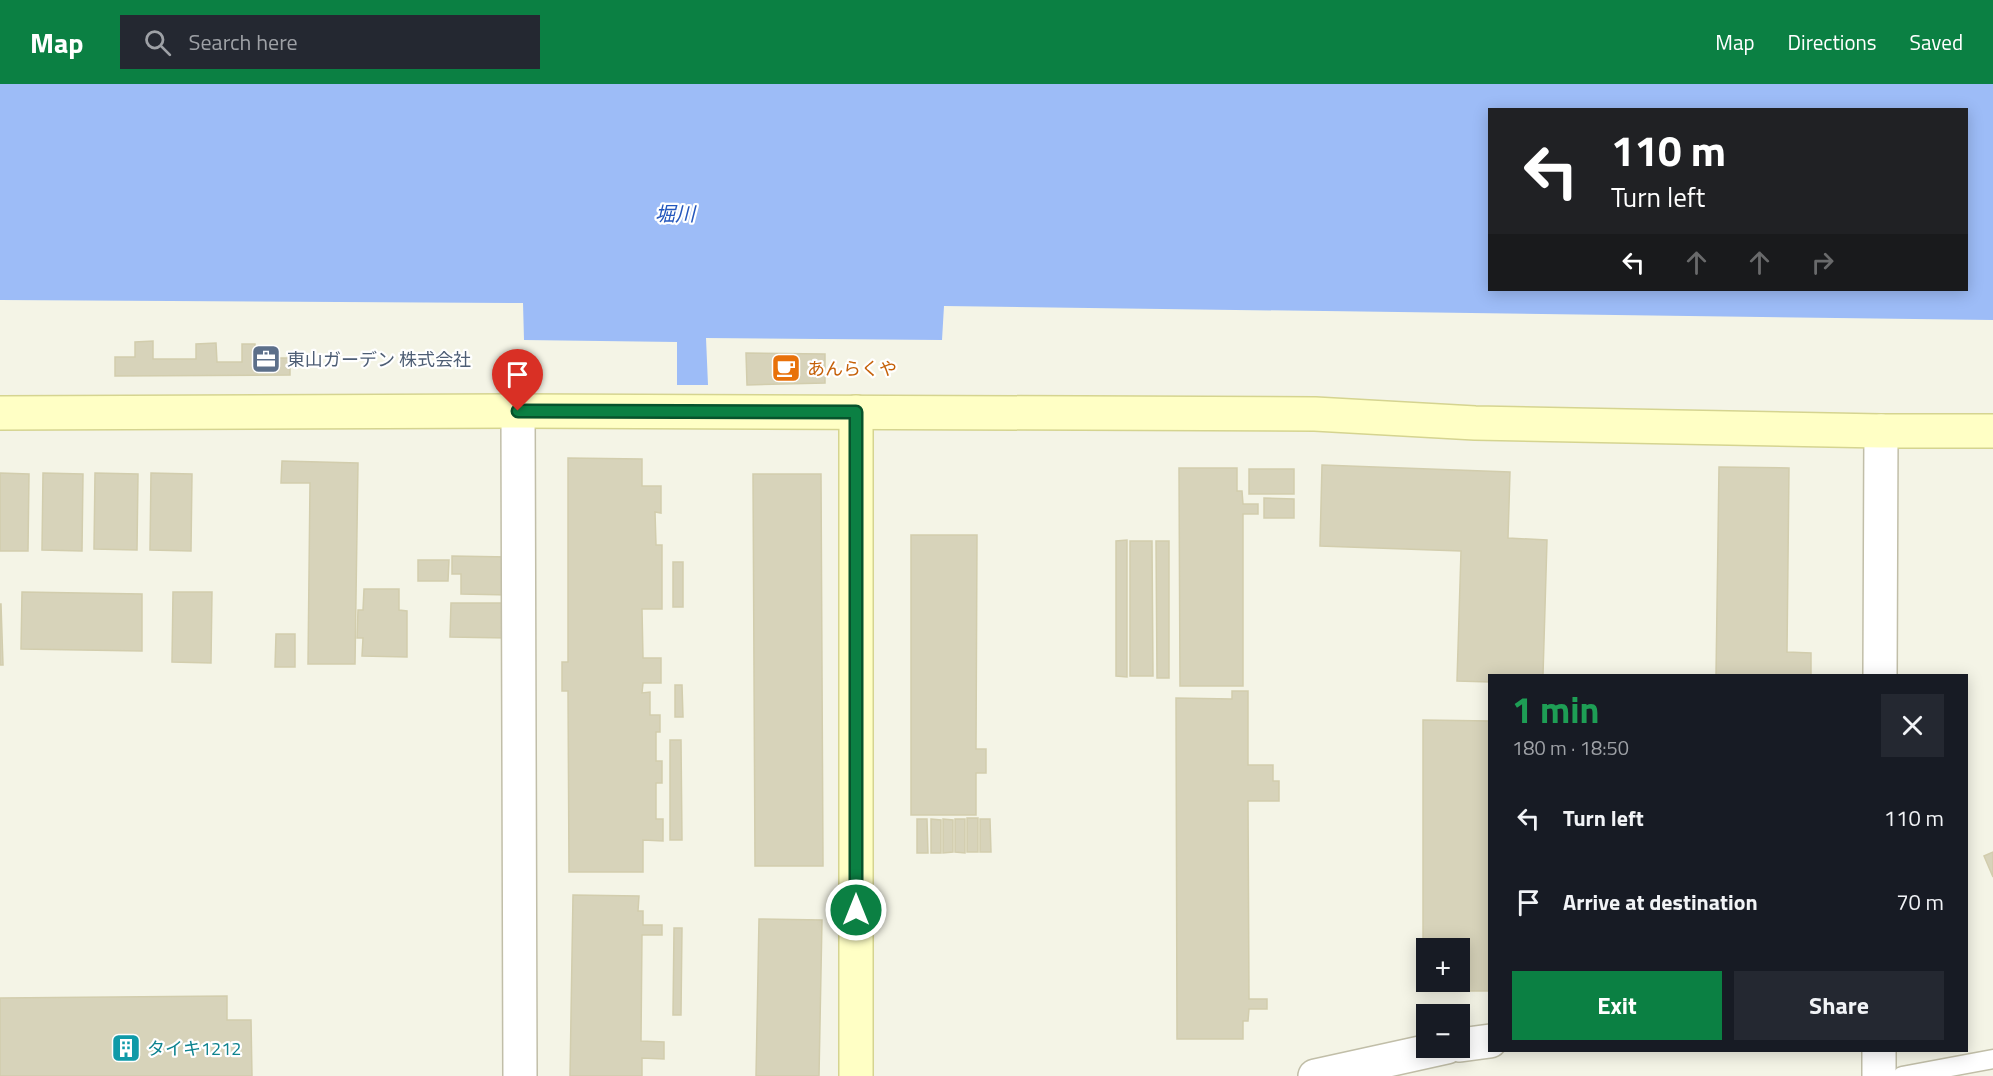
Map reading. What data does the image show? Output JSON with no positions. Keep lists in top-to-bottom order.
{
  "water": ["堀川"],
  "places": {
    "office": ["東山ガーデン 株式会社"],
    "cafe": ["あんらくや"],
    "building": ["タイキ1212"]
  },
  "page": {
    "header": "Map",
    "search": "Search here",
    "nav": ["Map", "Directions", "Saved"],
    "turn": ["110 m", "Turn left"],
    "heading": ["1 min", "180 m · 18:50"],
    "list": [
      {
        "name": "Turn left",
        "value": "110 m"
      },
      {
        "name": "Arrive at destination",
        "value": "70 m"
      }
    ],
    "map_buttons": ["+", "−"],
    "buttons": ["Exit", "Share"]
  }
}
